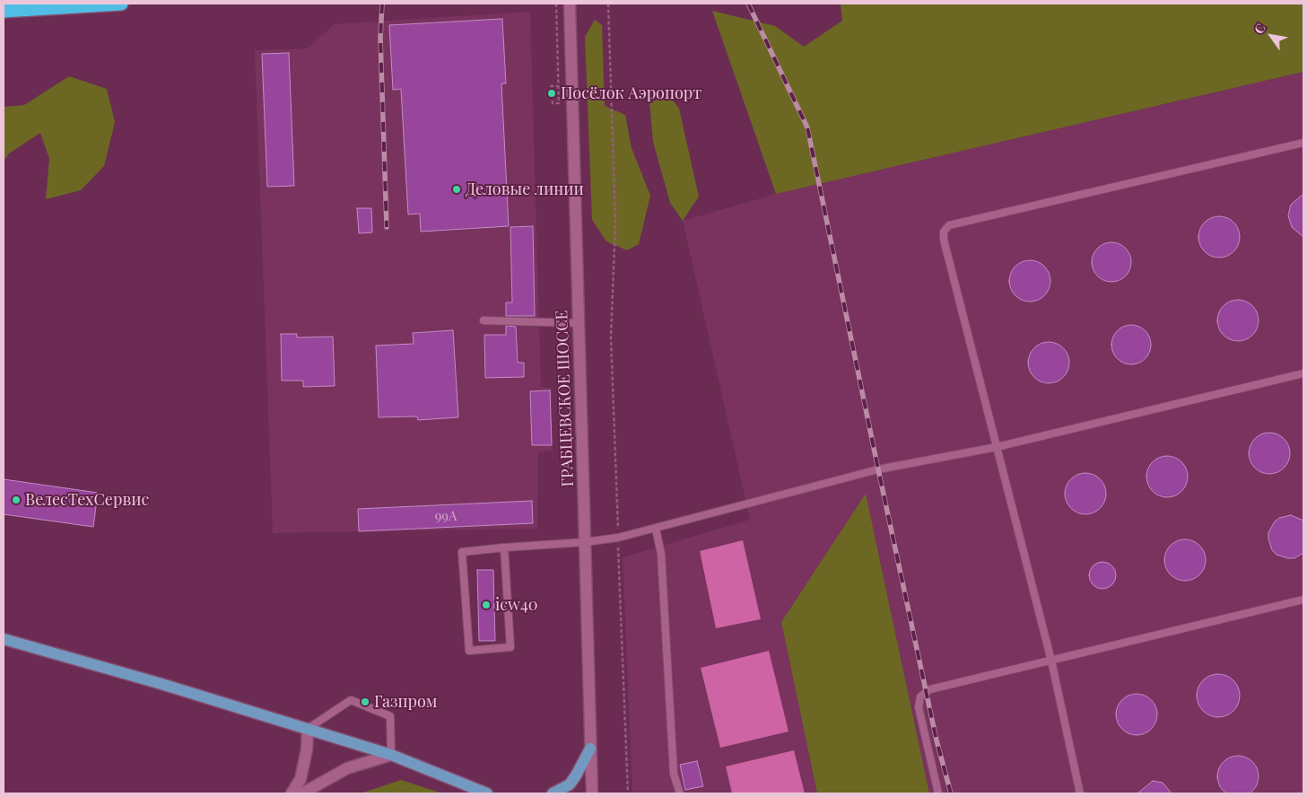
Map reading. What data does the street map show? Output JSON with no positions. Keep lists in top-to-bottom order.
{
  "streets": {
    "main road": ["ГРАБЦЕВСКОЕ ШОССЕ"]
  },
  "places": [
    "Посёлок Аэропорт",
    "Деловые линии",
    "ВелесТехСервис",
    "icw40",
    "Газпром"
  ],
  "house_numbers": ["99А"],
  "north": "top left"
}
